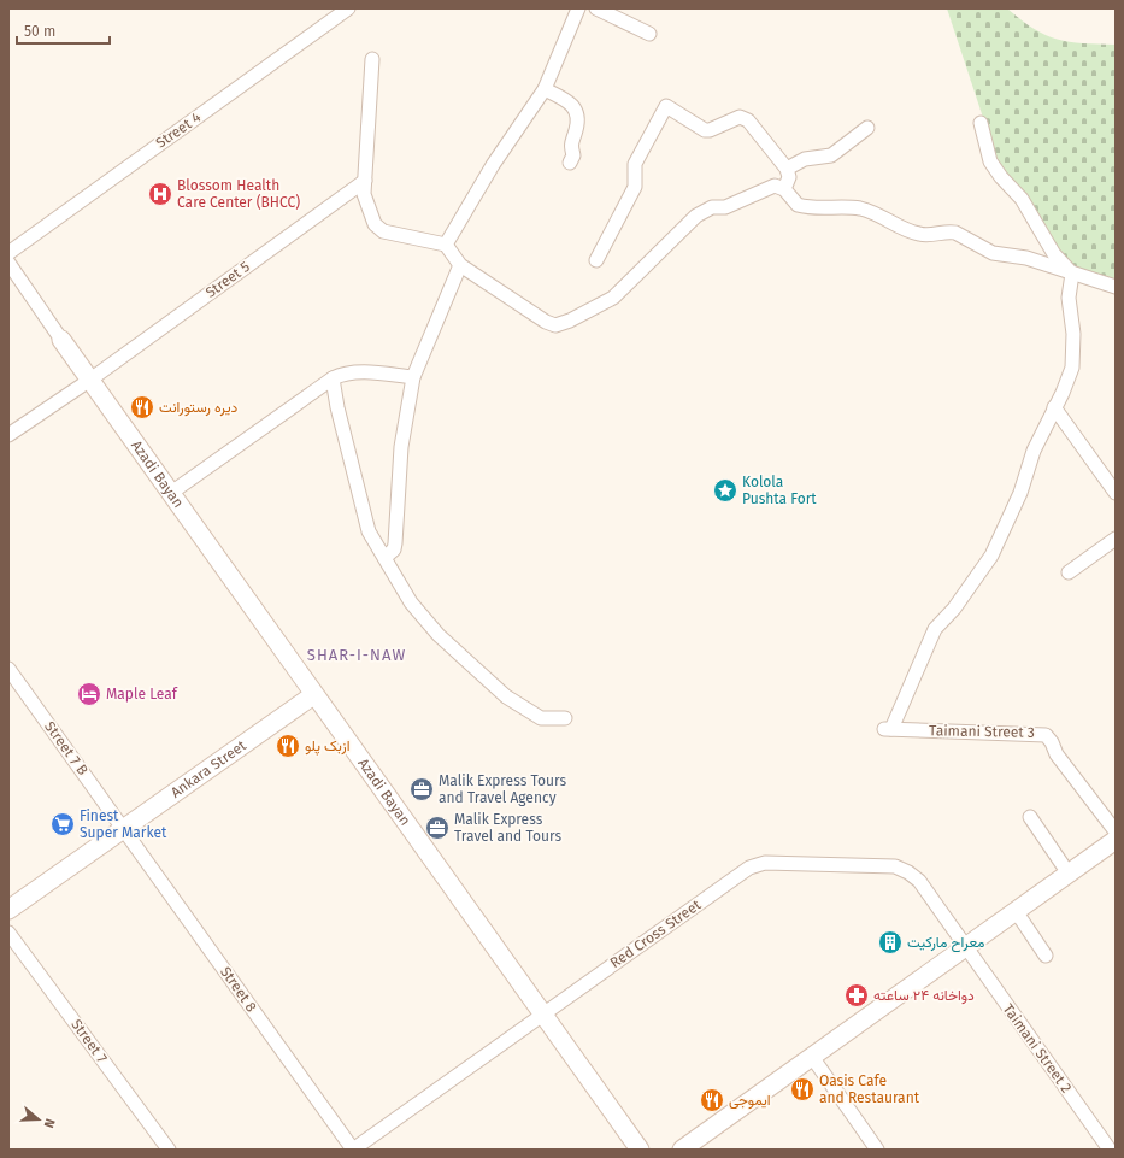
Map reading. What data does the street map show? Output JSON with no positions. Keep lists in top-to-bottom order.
{
  "streets": {
    "main road": ["Azadi Bayan", "Ankara Street"],
    "street": [
      "Street 4",
      "Street 5",
      "Taimani Street 3",
      "Street 7 B",
      "Red Cross Street",
      "Street 8",
      "Street 7",
      "Taimani Street 2"
    ]
  },
  "crossings": [
    ["Street 5", "Azadi Bayan"],
    ["Azadi Bayan", "Ankara Street"],
    ["Azadi Bayan", "Red Cross Street"],
    ["Street 7 B", "Ankara Street"],
    ["Street 7 B", "Street 8"],
    ["Ankara Street", "Street 8"],
    ["Red Cross Street", "Street 8"],
    ["Red Cross Street", "Taimani Street 2"]
  ],
  "districts": ["SHAR-I-NAW"],
  "places": {
    "hospital": ["Blossom Health Care Center (BHCC)"],
    "restaurant": [
      "دیره رستورانت",
      "ازبک پلو",
      "Oasis Cafe and Restaurant",
      "ایموجی"
    ],
    "place": ["Kolola Pushta Fort"],
    "hotel": ["Maple Leaf"],
    "office": ["Malik Express Tours and Travel Agency", "Malik Express Travel and Tours"],
    "supermarket": ["Finest Super Market"],
    "building": ["معراح مارکیت"],
    "pharmacy": ["دواخانه ۲۴ ساعته"]
  },
  "scale_bar": "50 m",
  "north": "right"
}
